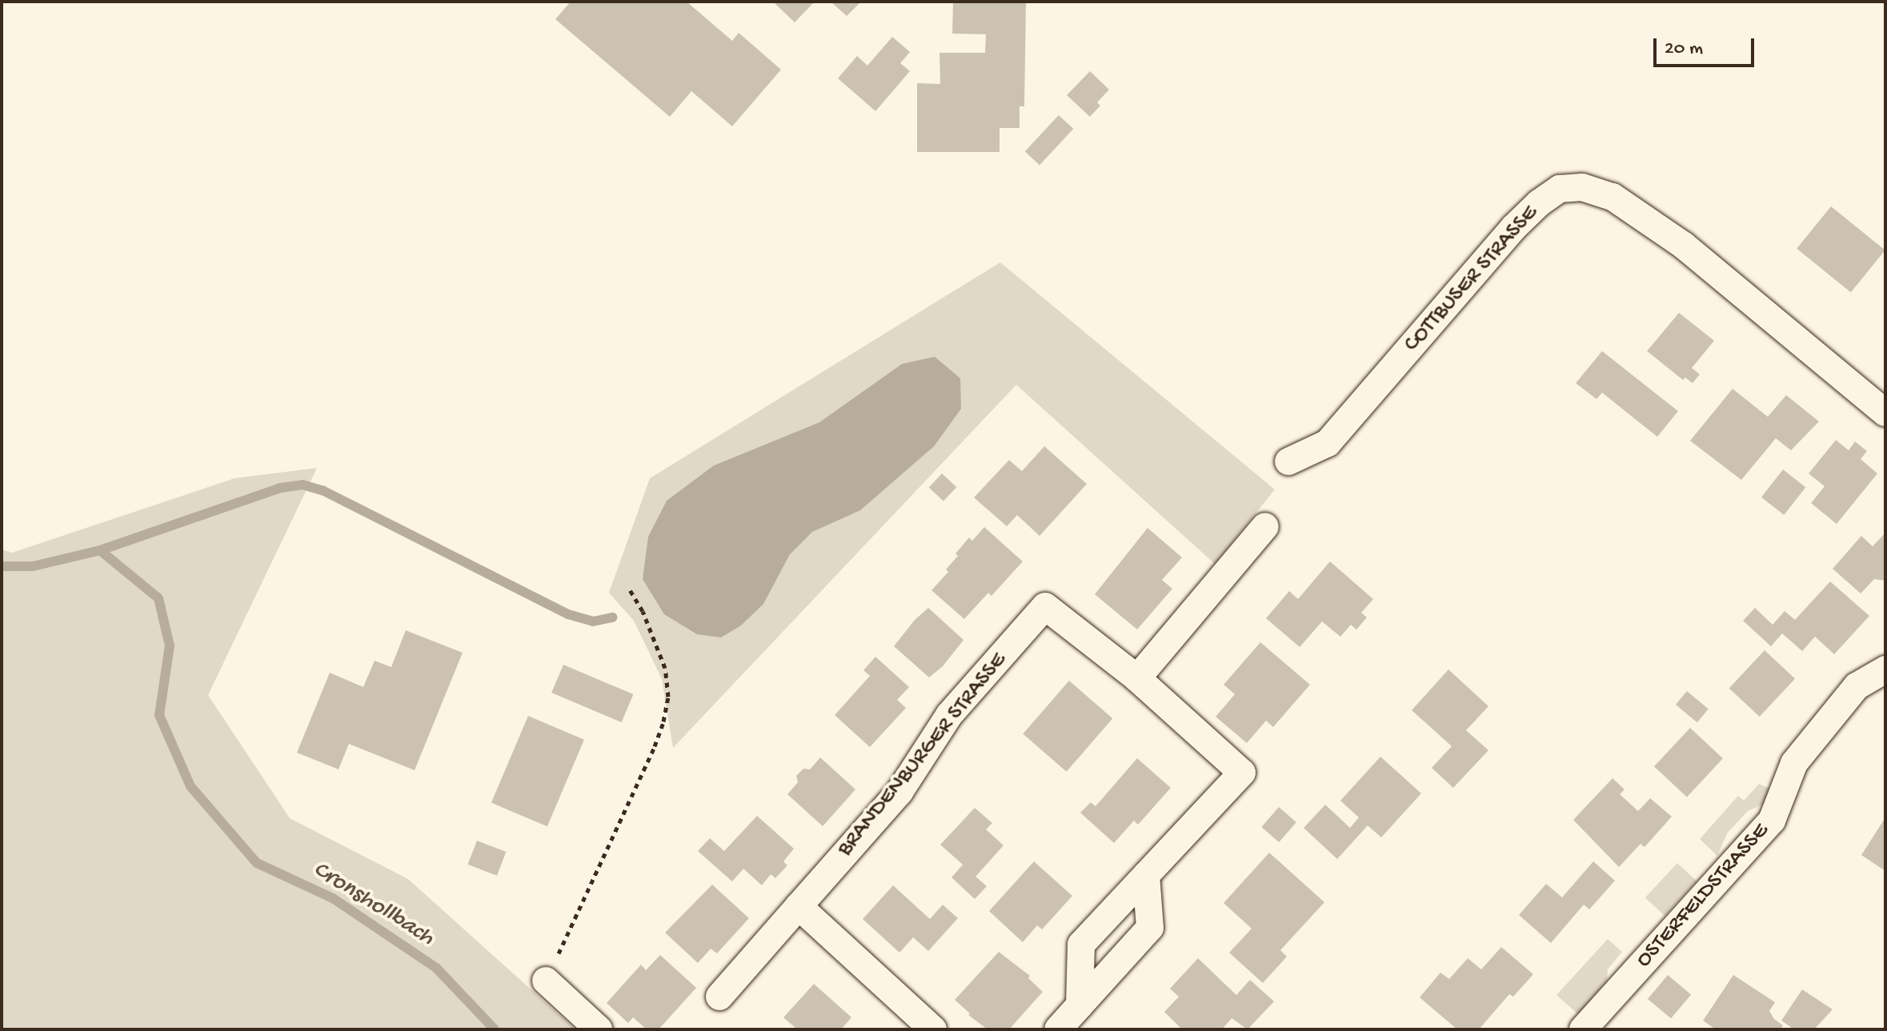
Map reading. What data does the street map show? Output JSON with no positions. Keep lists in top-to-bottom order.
{
  "streets": {
    "street": ["COTTBUSER STRASSE", "BRANDENBURGER STRASSE", "OSTERFELDSTRASSE"]
  },
  "water": ["Cronshollbach"],
  "scale_bar": "20 m"
}
